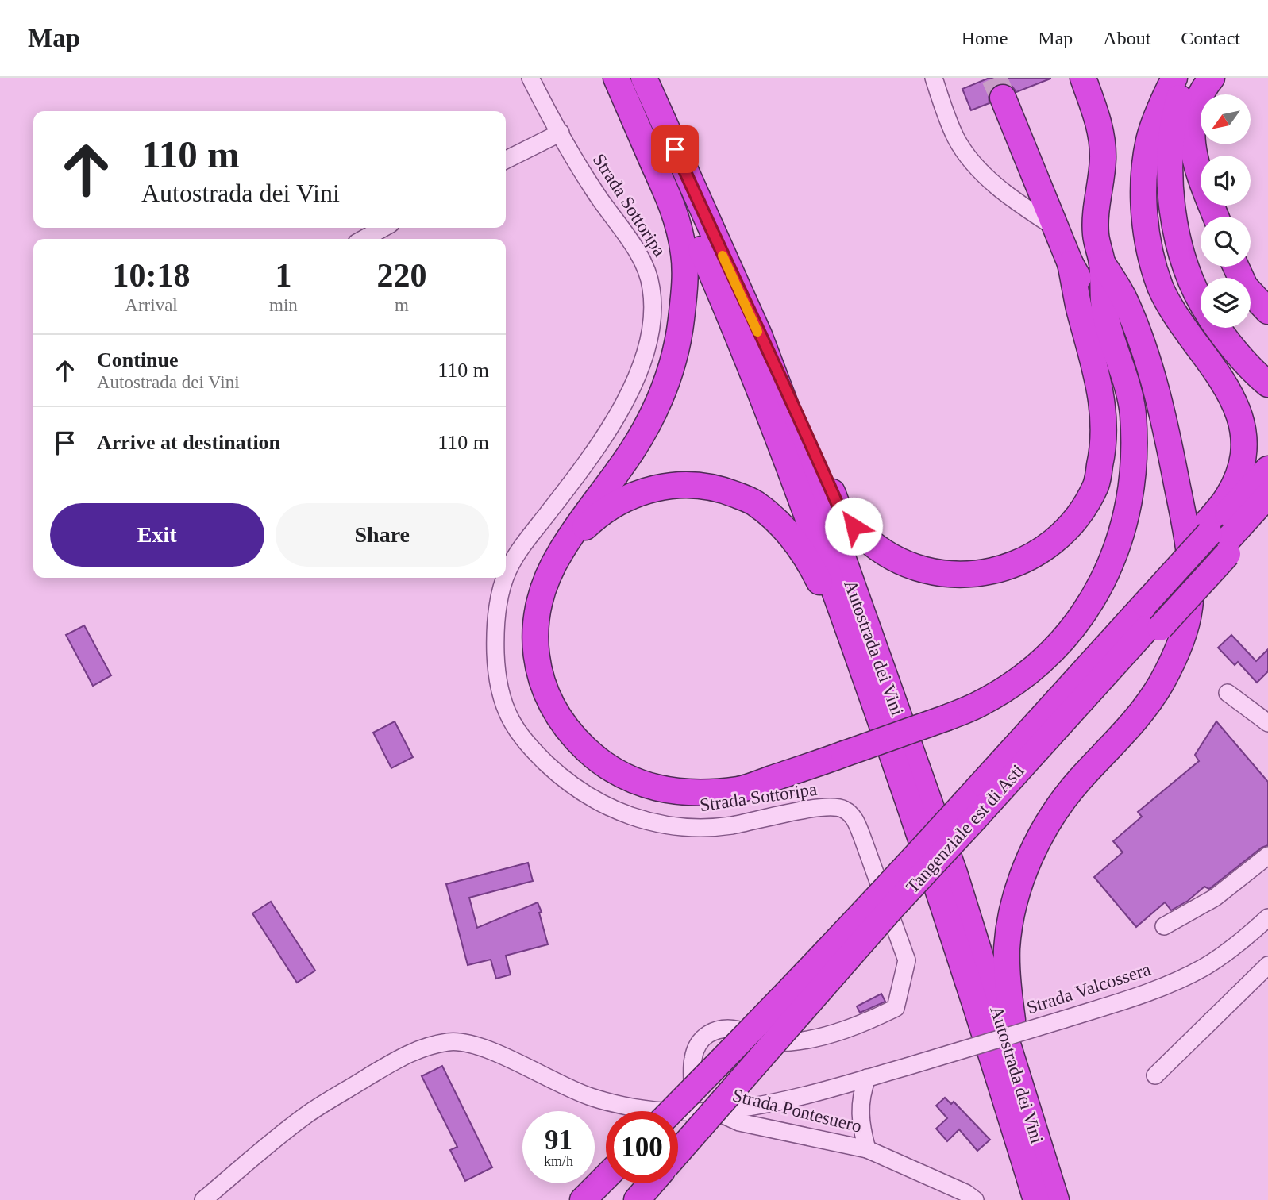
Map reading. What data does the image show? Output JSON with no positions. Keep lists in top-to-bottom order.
{
  "streets": {
    "highway": ["Autostrada dei Vini", "Tangenziale est di Asti"],
    "street": ["Strada Sottoripa", "Strada Valcossera", "Strada Pontesuero"]
  },
  "crossings": [
    ["Strada Valcossera", "Strada Pontesuero"]
  ],
  "north": "bottom left",
  "page": {
    "header": "Map",
    "nav": [
      "Home",
      "Map",
      "About",
      "Contact"
    ],
    "turn": ["110 m", "Autostrada dei Vini"],
    "eta": [
      "10:18",
      "Arrival",
      "1",
      "min",
      "220",
      "m"
    ],
    "list": [
      {
        "name": "Continue",
        "note": "Autostrada dei Vini",
        "value": "110 m"
      },
      {
        "name": "Arrive at destination",
        "value": "110 m"
      }
    ],
    "buttons": ["Exit", "Share"],
    "speed": "91 km/h",
    "limit": "100"
  }
}
